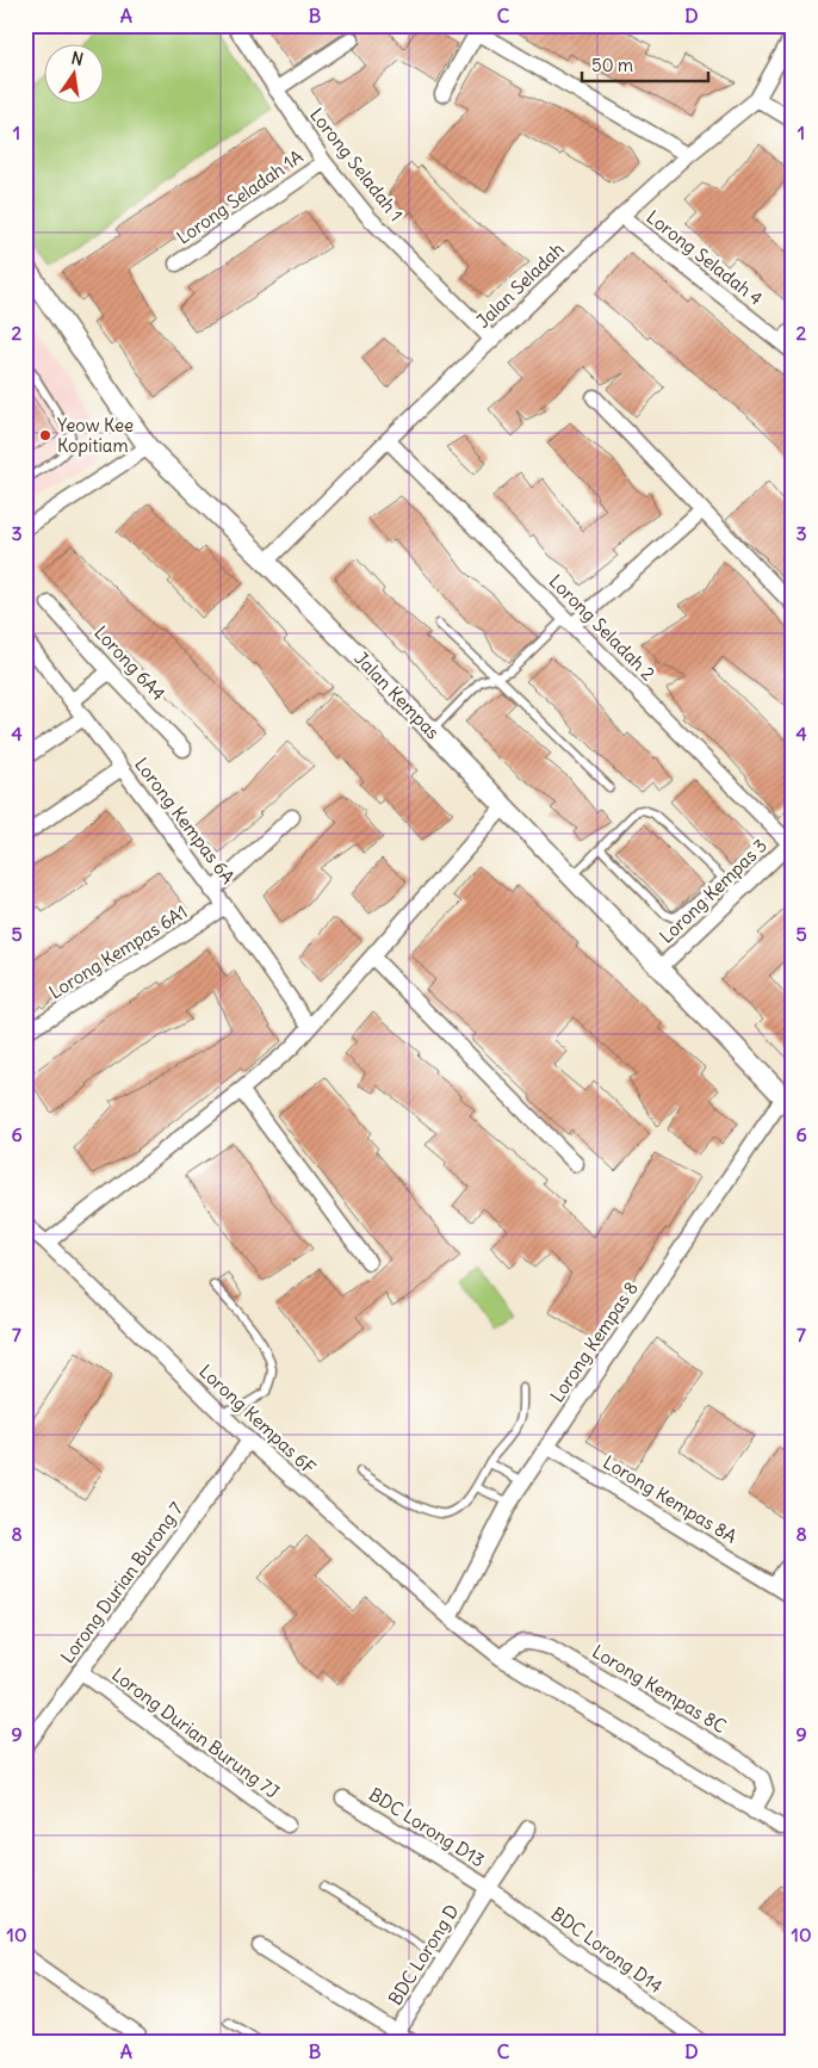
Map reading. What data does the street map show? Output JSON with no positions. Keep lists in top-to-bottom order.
{
  "streets": {
    "street": [
      "Lorong Seladah 1",
      "Lorong Seladah 1A",
      "Lorong Seladah 4",
      "Jalan Seladah",
      "Lorong Seladah 2",
      "Lorong 6A4",
      "Jalan Kempas",
      "Lorong Kempas 6A",
      "Lorong Kempas 3",
      "Lorong Kempas 6A1",
      "Lorong Kempas 8",
      "Lorong Kempas 6F",
      "Lorong Kempas 8A",
      "Lorong Durian Burong 7",
      "Lorong Kempas 8C",
      "Lorong Durian Burung 7J",
      "BDC Lorong D13",
      "BDC Lorong D14",
      "BDC Lorong D"
    ]
  },
  "crossings": [
    ["Lorong Seladah 1", "Lorong Seladah 1A"],
    ["Lorong Seladah 1", "Jalan Seladah"],
    ["Lorong Seladah 4", "Jalan Seladah"],
    ["Jalan Seladah", "Lorong Seladah 2"],
    ["Jalan Seladah", "Jalan Kempas"],
    ["Lorong Seladah 2", "Lorong Kempas 3"],
    ["Jalan Kempas", "Lorong Kempas 3"],
    ["Jalan Kempas", "Lorong Kempas 8"],
    ["Lorong Kempas 6A", "Lorong Kempas 6A1"],
    ["Lorong Kempas 8", "Lorong Kempas 6F"],
    ["Lorong Kempas 8", "Lorong Kempas 8A"],
    ["Lorong Kempas 6F", "Lorong Durian Burong 7"],
    ["Lorong Durian Burong 7", "Lorong Durian Burung 7J"],
    ["BDC Lorong D13", "BDC Lorong D14"],
    ["BDC Lorong D13", "BDC Lorong D"],
    ["BDC Lorong D14", "BDC Lorong D"]
  ],
  "places": ["Yeow Kee Kopitiam"],
  "scale_bar": "50 m",
  "north": "top",
  "grid": {
    "columns": [
      "A",
      "B",
      "C",
      "D"
    ],
    "rows": [
      "1",
      "2",
      "3",
      "4",
      "5",
      "6",
      "7",
      "8",
      "9",
      "10"
    ]
  }
}
